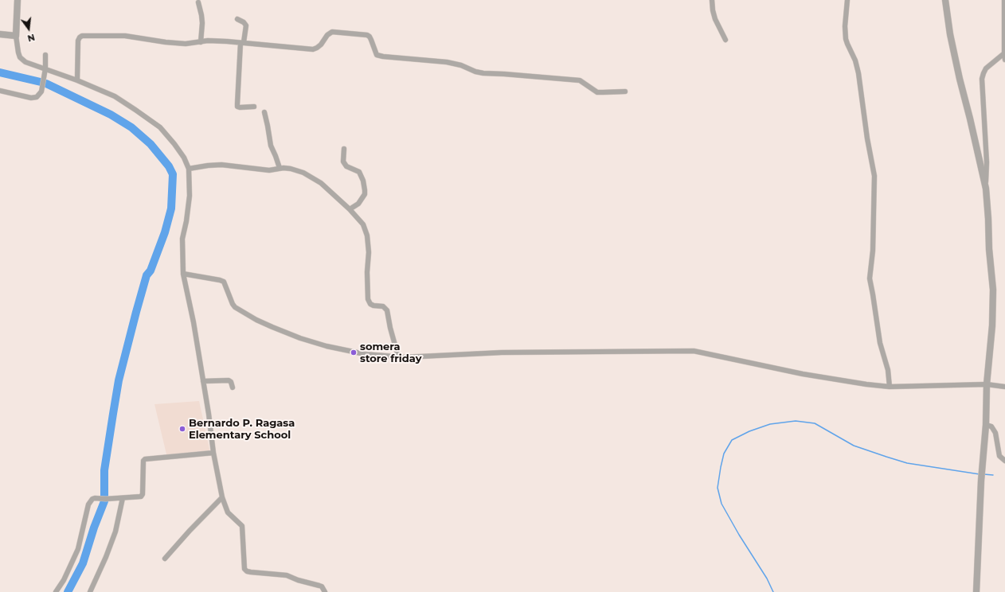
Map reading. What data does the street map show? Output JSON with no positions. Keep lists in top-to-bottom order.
{
  "places": ["somera store friday", "Bernardo P. Ragasa Elementary School"],
  "north": "bottom"
}
